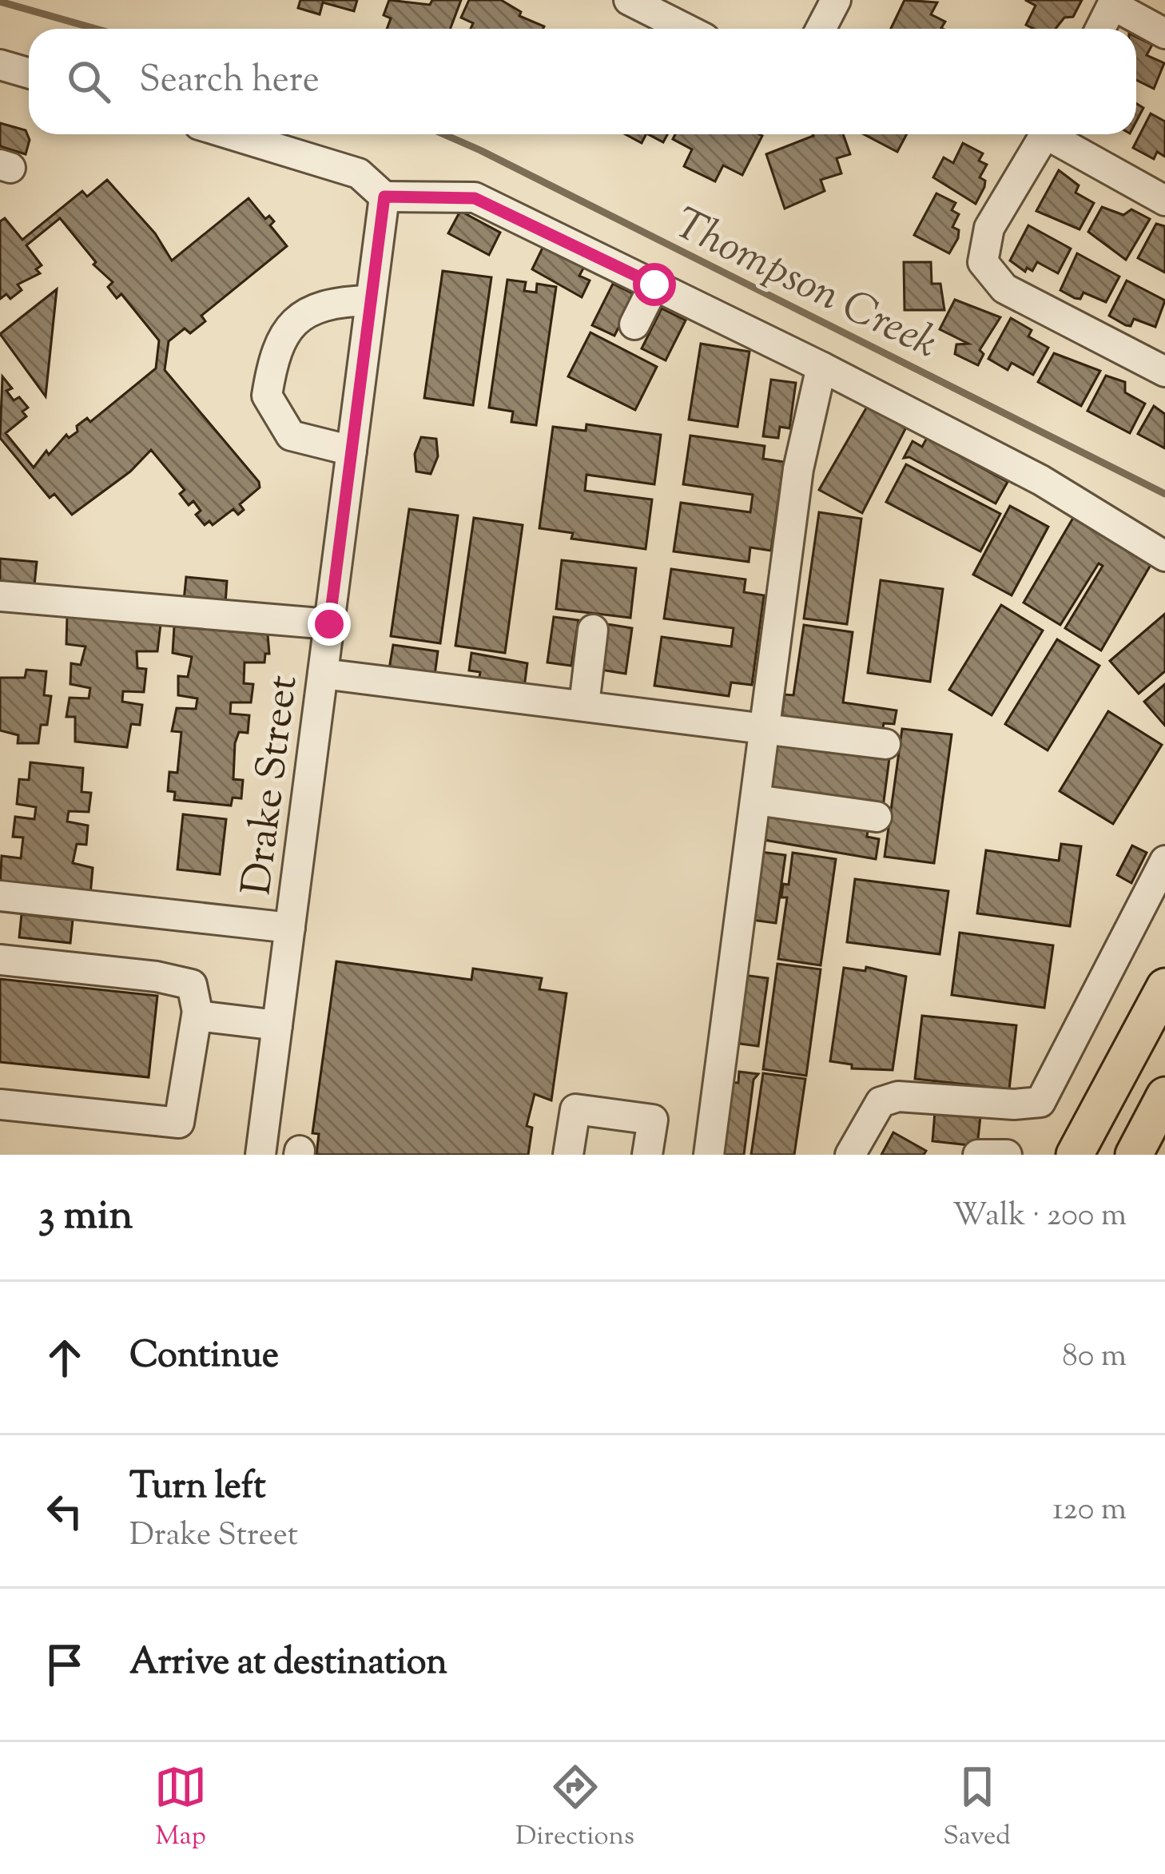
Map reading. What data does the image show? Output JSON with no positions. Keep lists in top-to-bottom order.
{
  "streets": {
    "street": ["Drake Street"]
  },
  "water": ["Thompson Creek"],
  "page": {
    "search": "Search here",
    "heading": ["3 min", "Walk · 200 m"],
    "list": [
      ["Continue", "80 m"],
      ["Turn left", "Drake Street", "120 m"],
      "Arrive at destination"
    ],
    "nav": ["Map", "Directions", "Saved"]
  }
}
